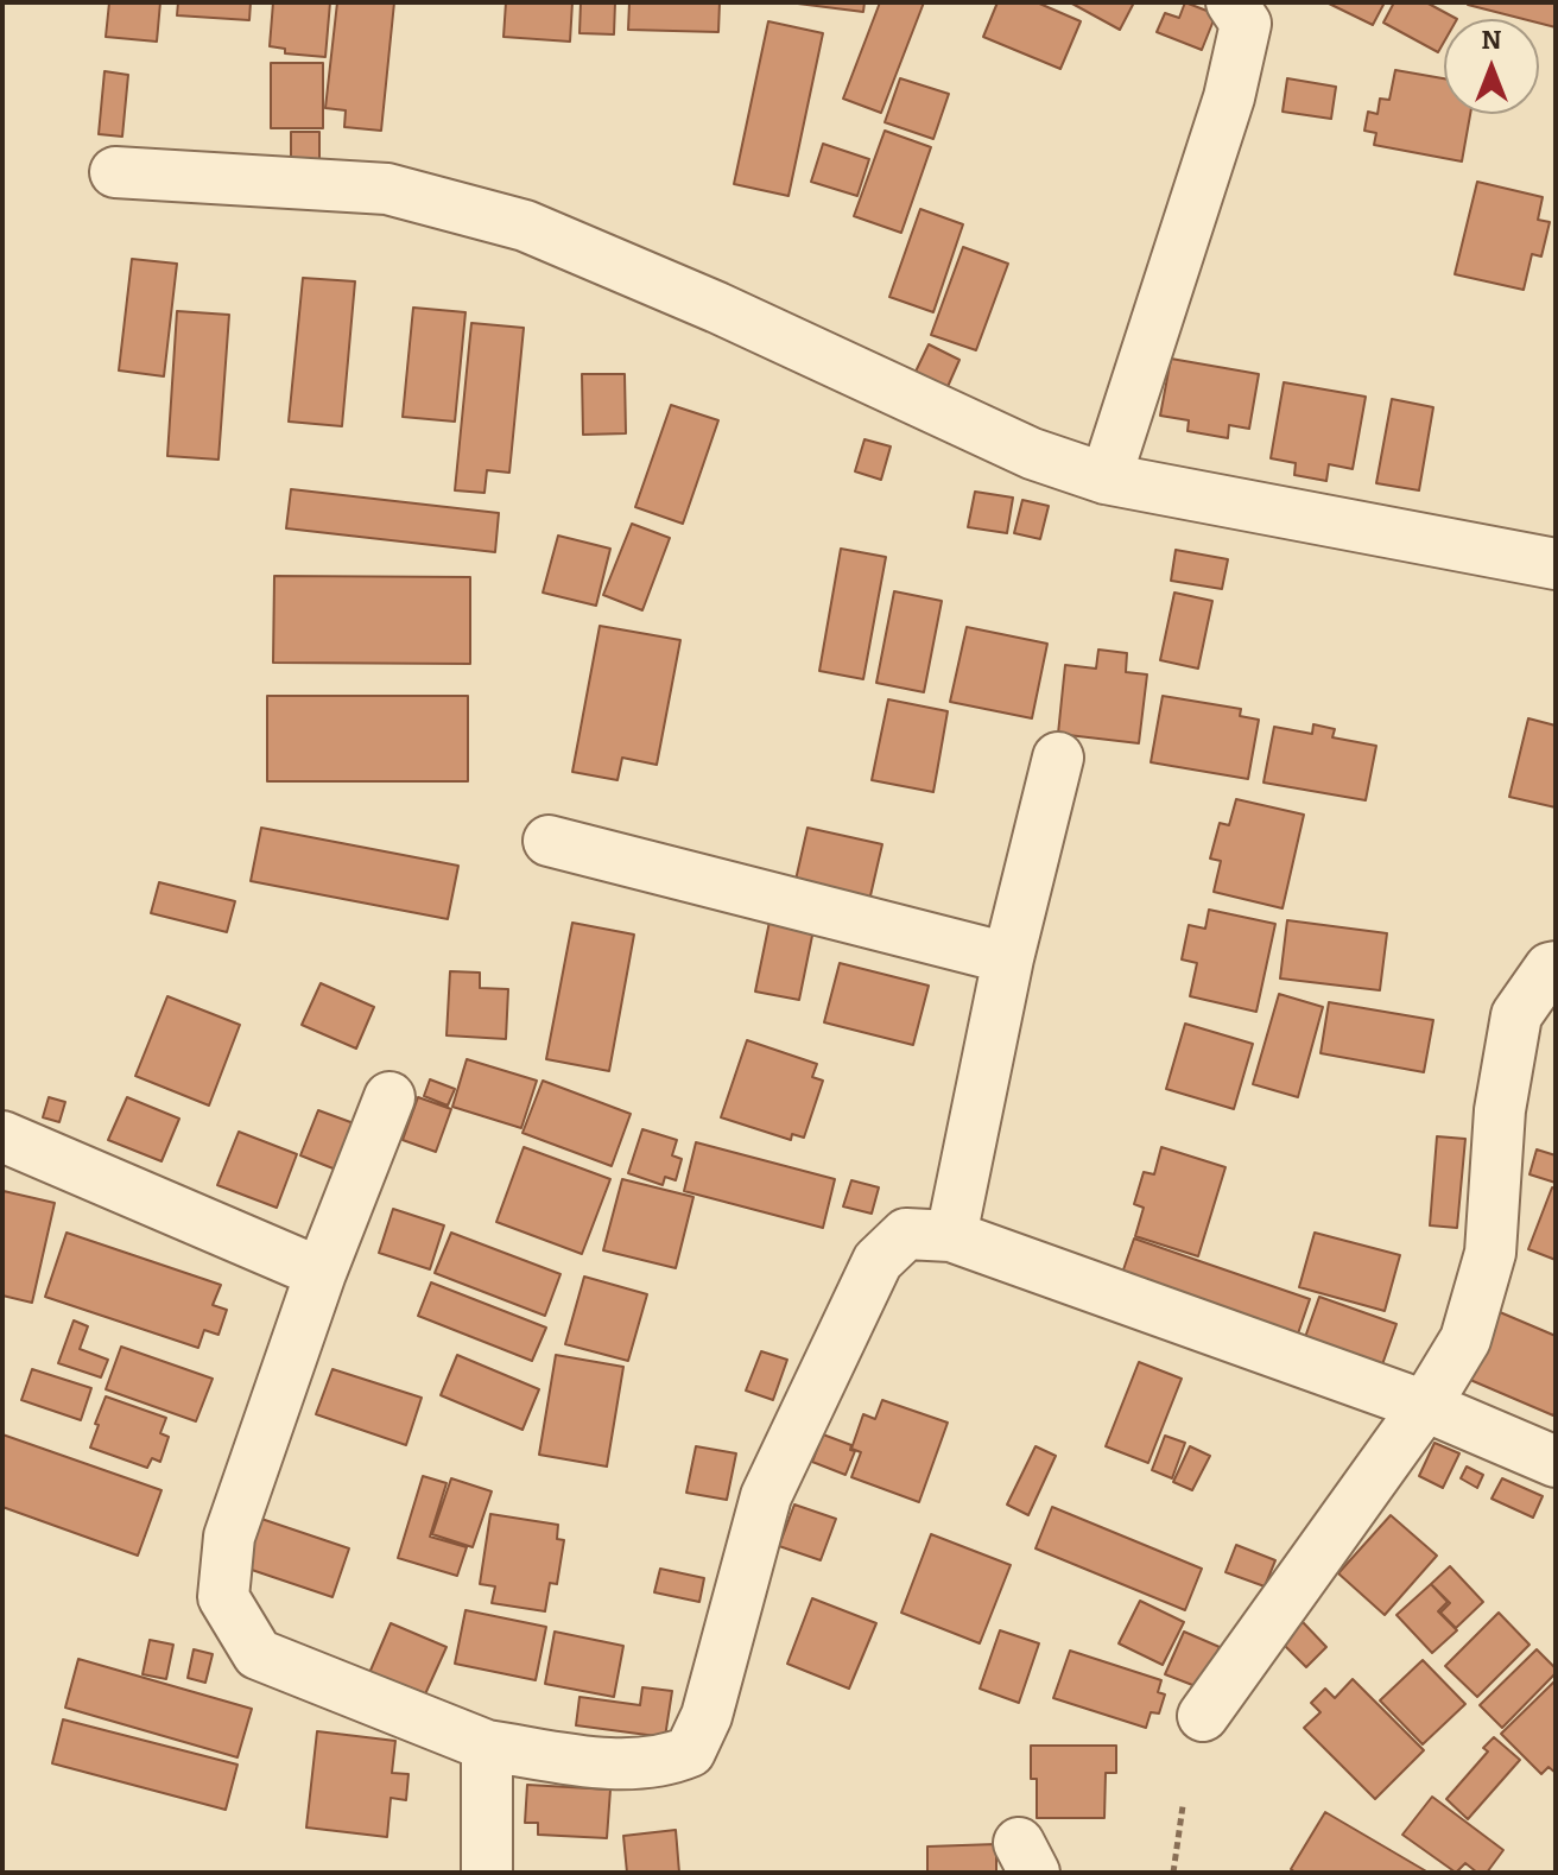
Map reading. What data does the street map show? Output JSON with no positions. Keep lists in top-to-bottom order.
{
  "north": "top"
}
